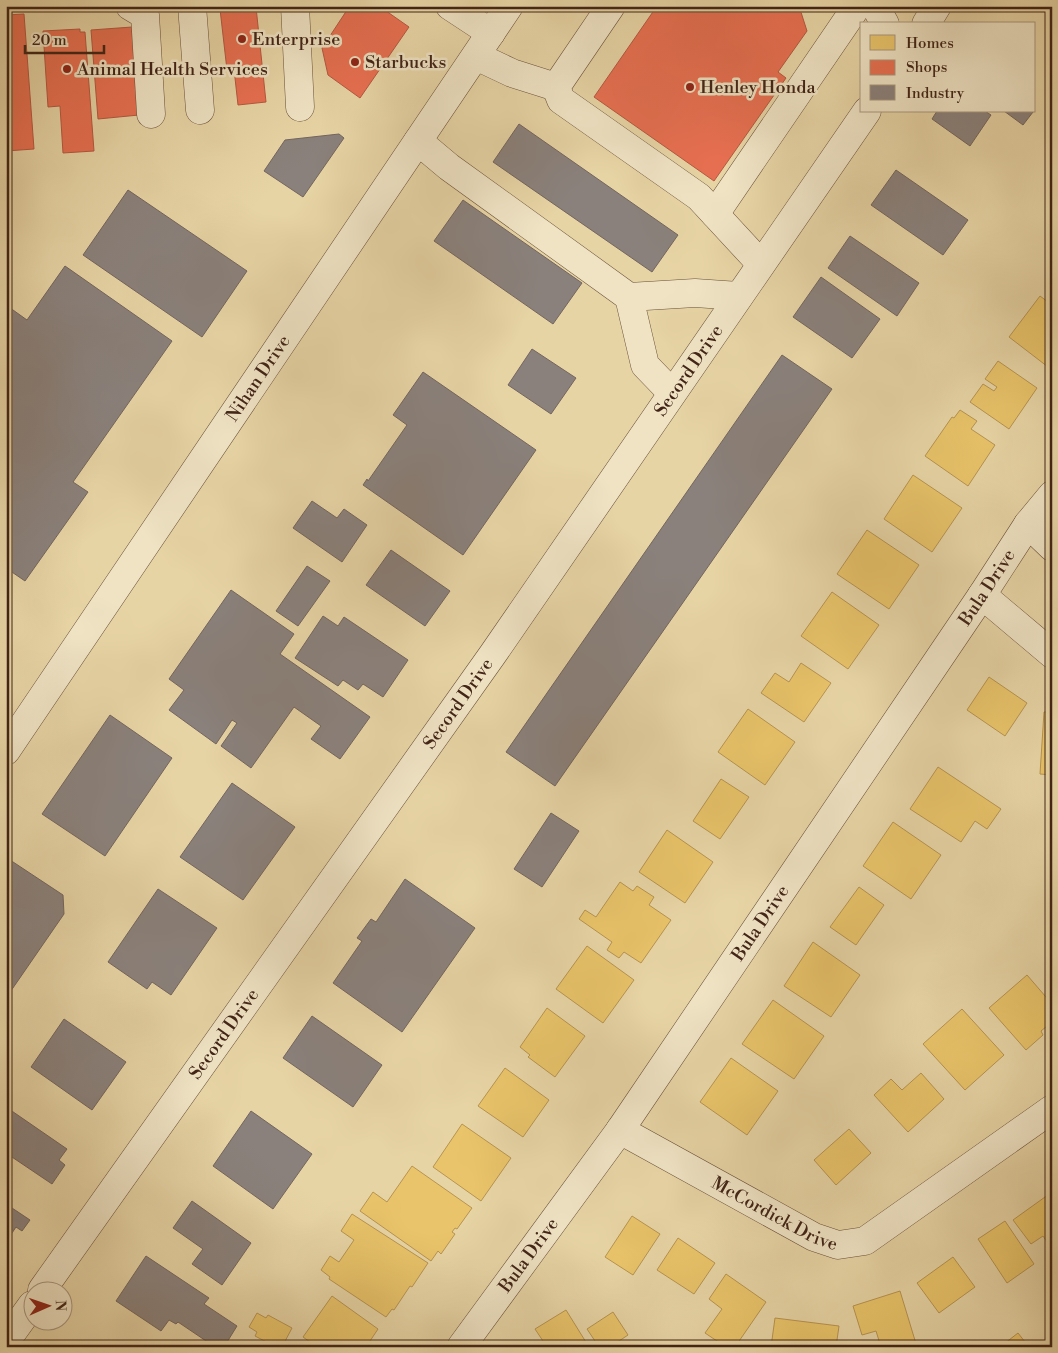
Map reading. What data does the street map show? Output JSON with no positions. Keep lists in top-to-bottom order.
{
  "streets": {
    "street": [
      "Secord Drive",
      "Nihan Drive",
      "Bula Drive",
      "McCordick Drive"
    ]
  },
  "crossings": [
    ["Bula Drive", "McCordick Drive"]
  ],
  "places": [
    "Enterprise",
    "Starbucks",
    "Animal Health Services",
    "Henley Honda"
  ],
  "legend": ["Homes", "Shops", "Industry"],
  "scale_bar": "20 m",
  "north": "right"
}
